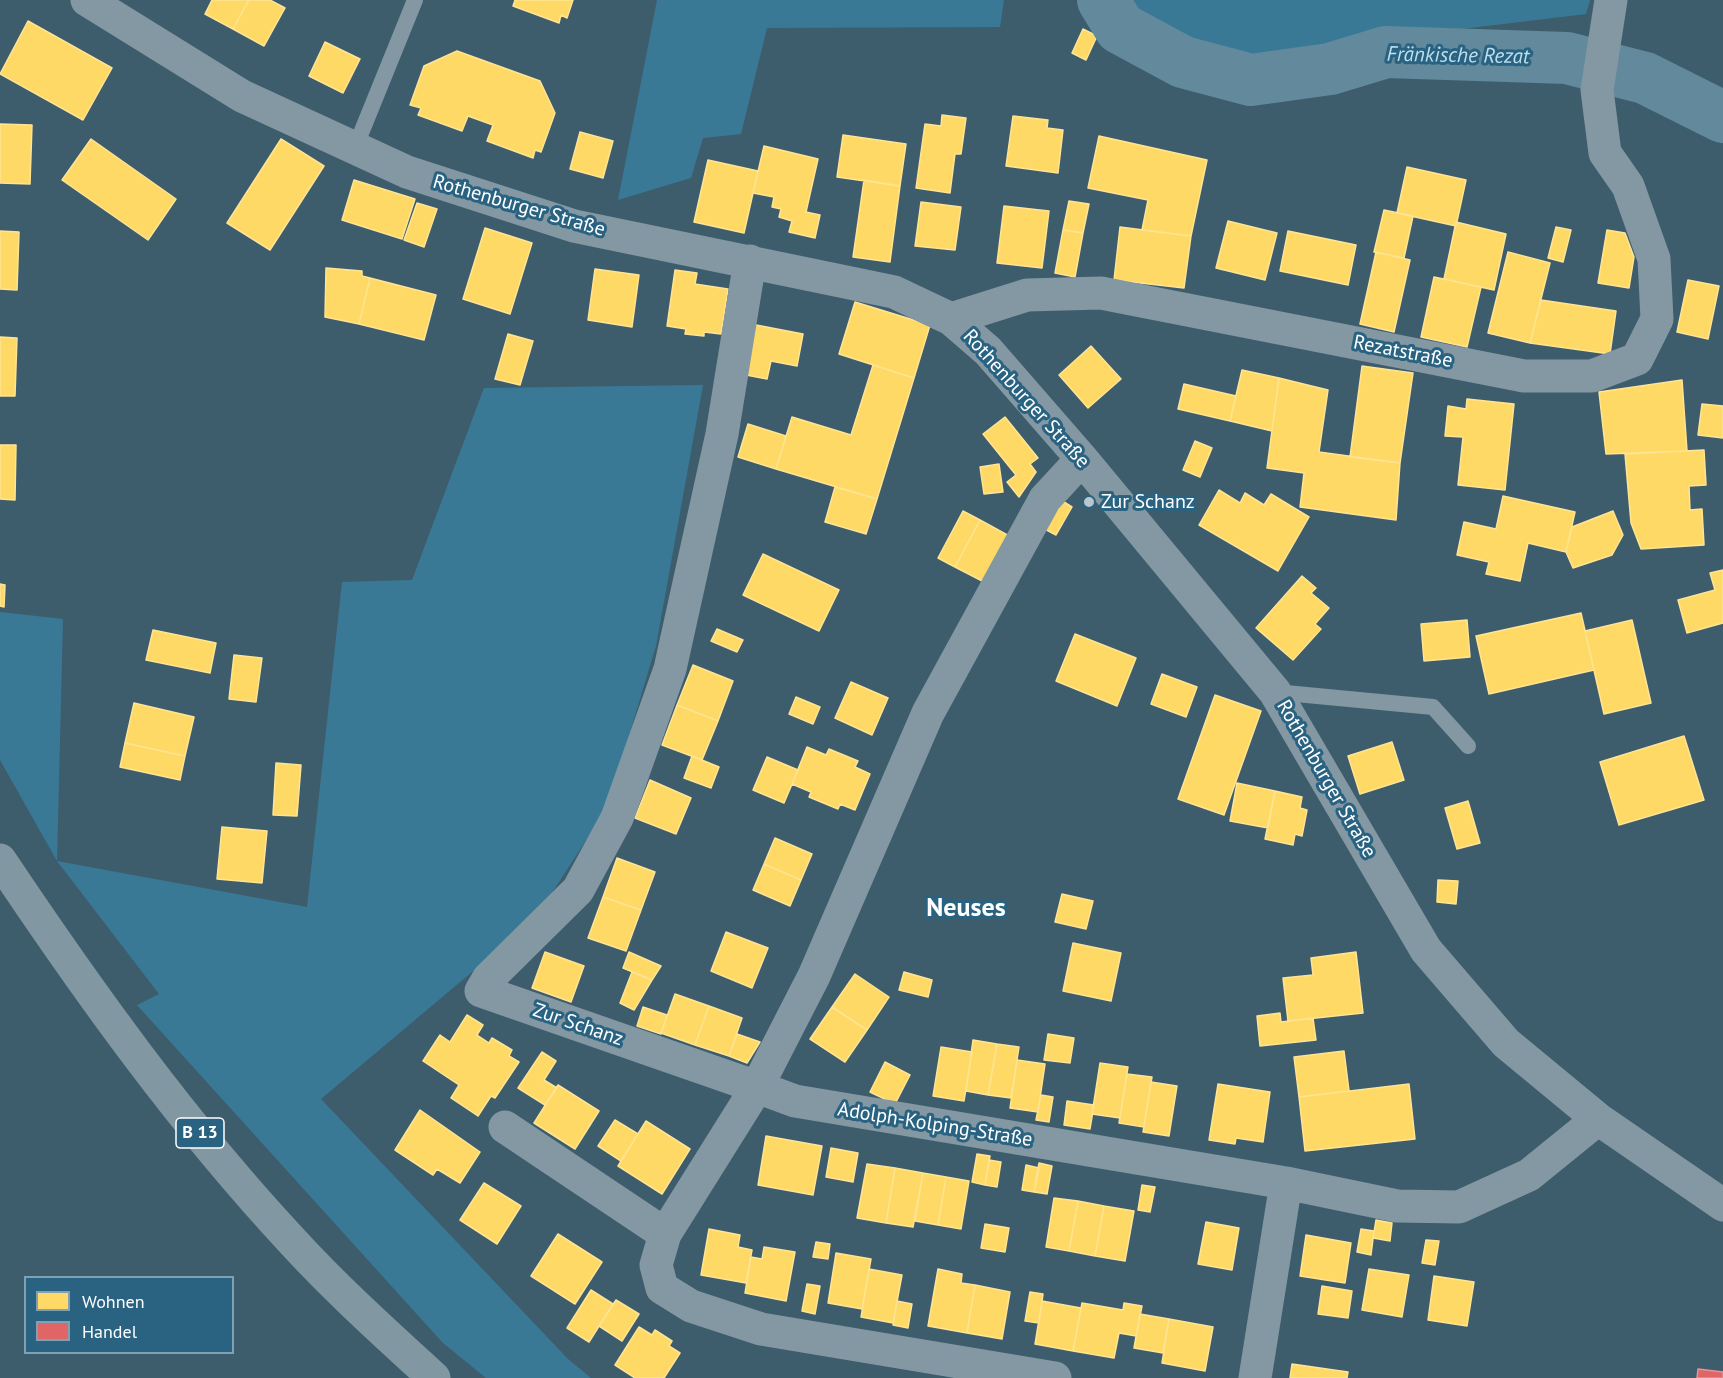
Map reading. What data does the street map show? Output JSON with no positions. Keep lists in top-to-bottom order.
{
  "streets": {
    "main road": ["B 13"],
    "street": [
      "Rothenburger Straße",
      "Rezatstraße",
      "Zur Schanz",
      "Adolph-Kolping-Straße"
    ]
  },
  "crossings": [
    ["Rothenburger Straße", "Rezatstraße"],
    ["Rothenburger Straße", "Zur Schanz"],
    ["Rothenburger Straße", "Adolph-Kolping-Straße"],
    ["Zur Schanz", "Adolph-Kolping-Straße"]
  ],
  "districts": ["Neuses"],
  "water": ["Fränkische Rezat"],
  "places": ["Zur Schanz"],
  "legend": ["Wohnen", "Handel"]
}
